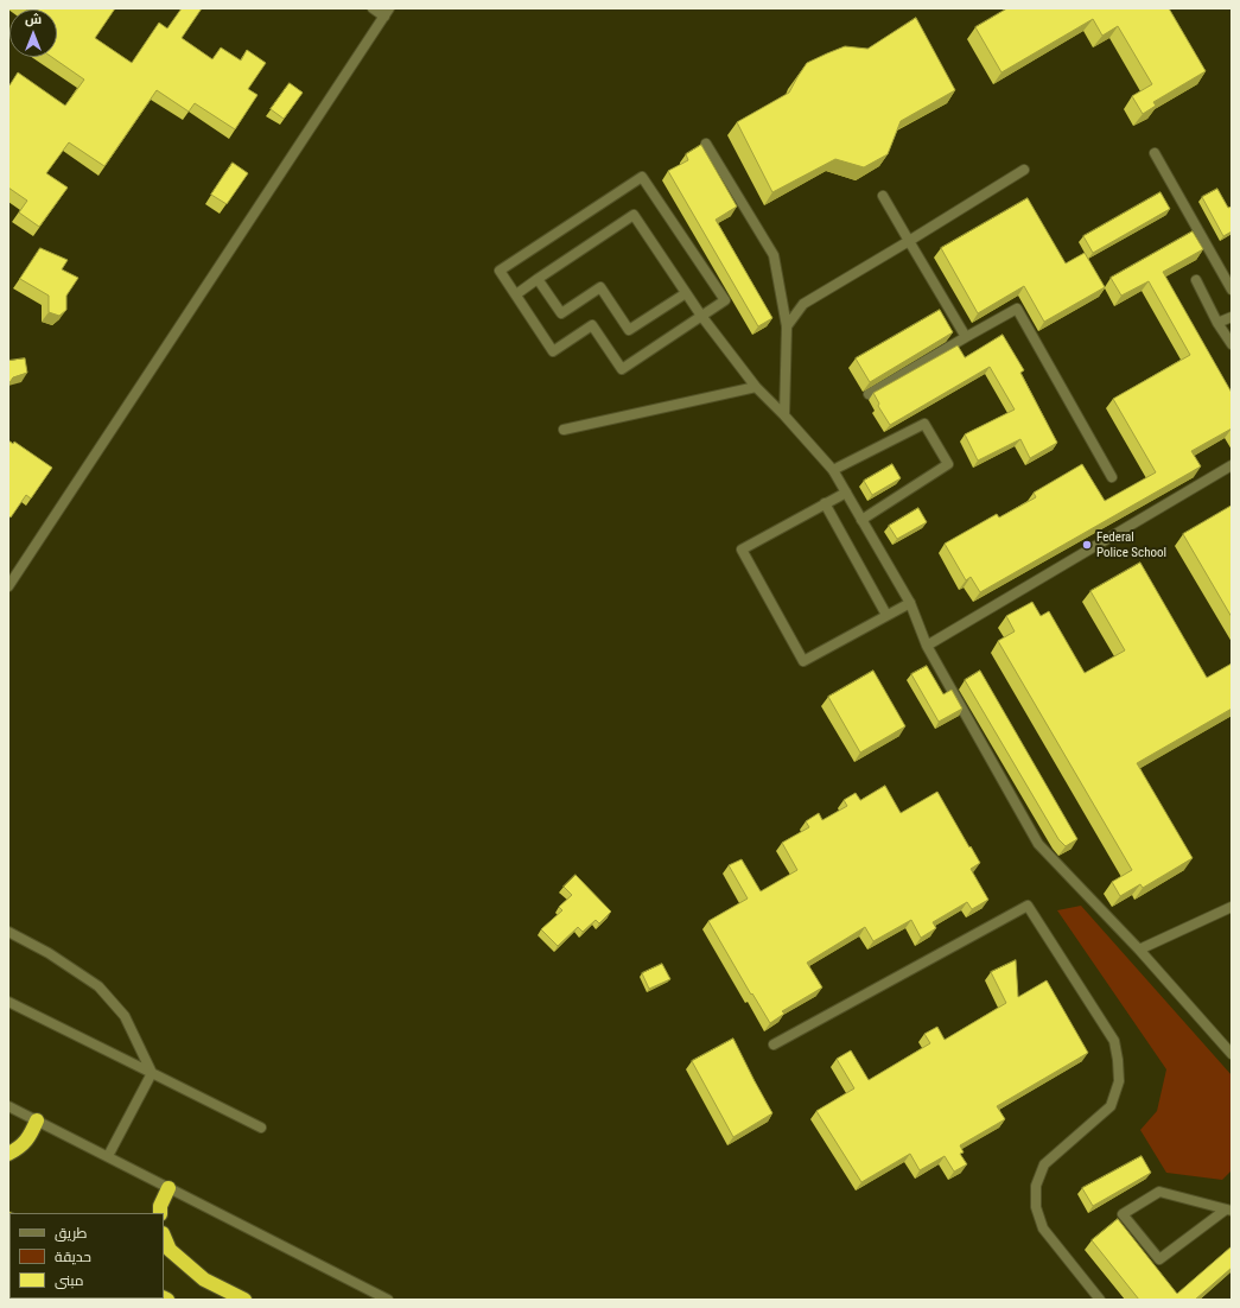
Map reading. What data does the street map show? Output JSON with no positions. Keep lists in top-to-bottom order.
{
  "places": ["Federal Police School"],
  "legend": ["طريق", "حديقة", "مبنى"],
  "north": "top"
}
